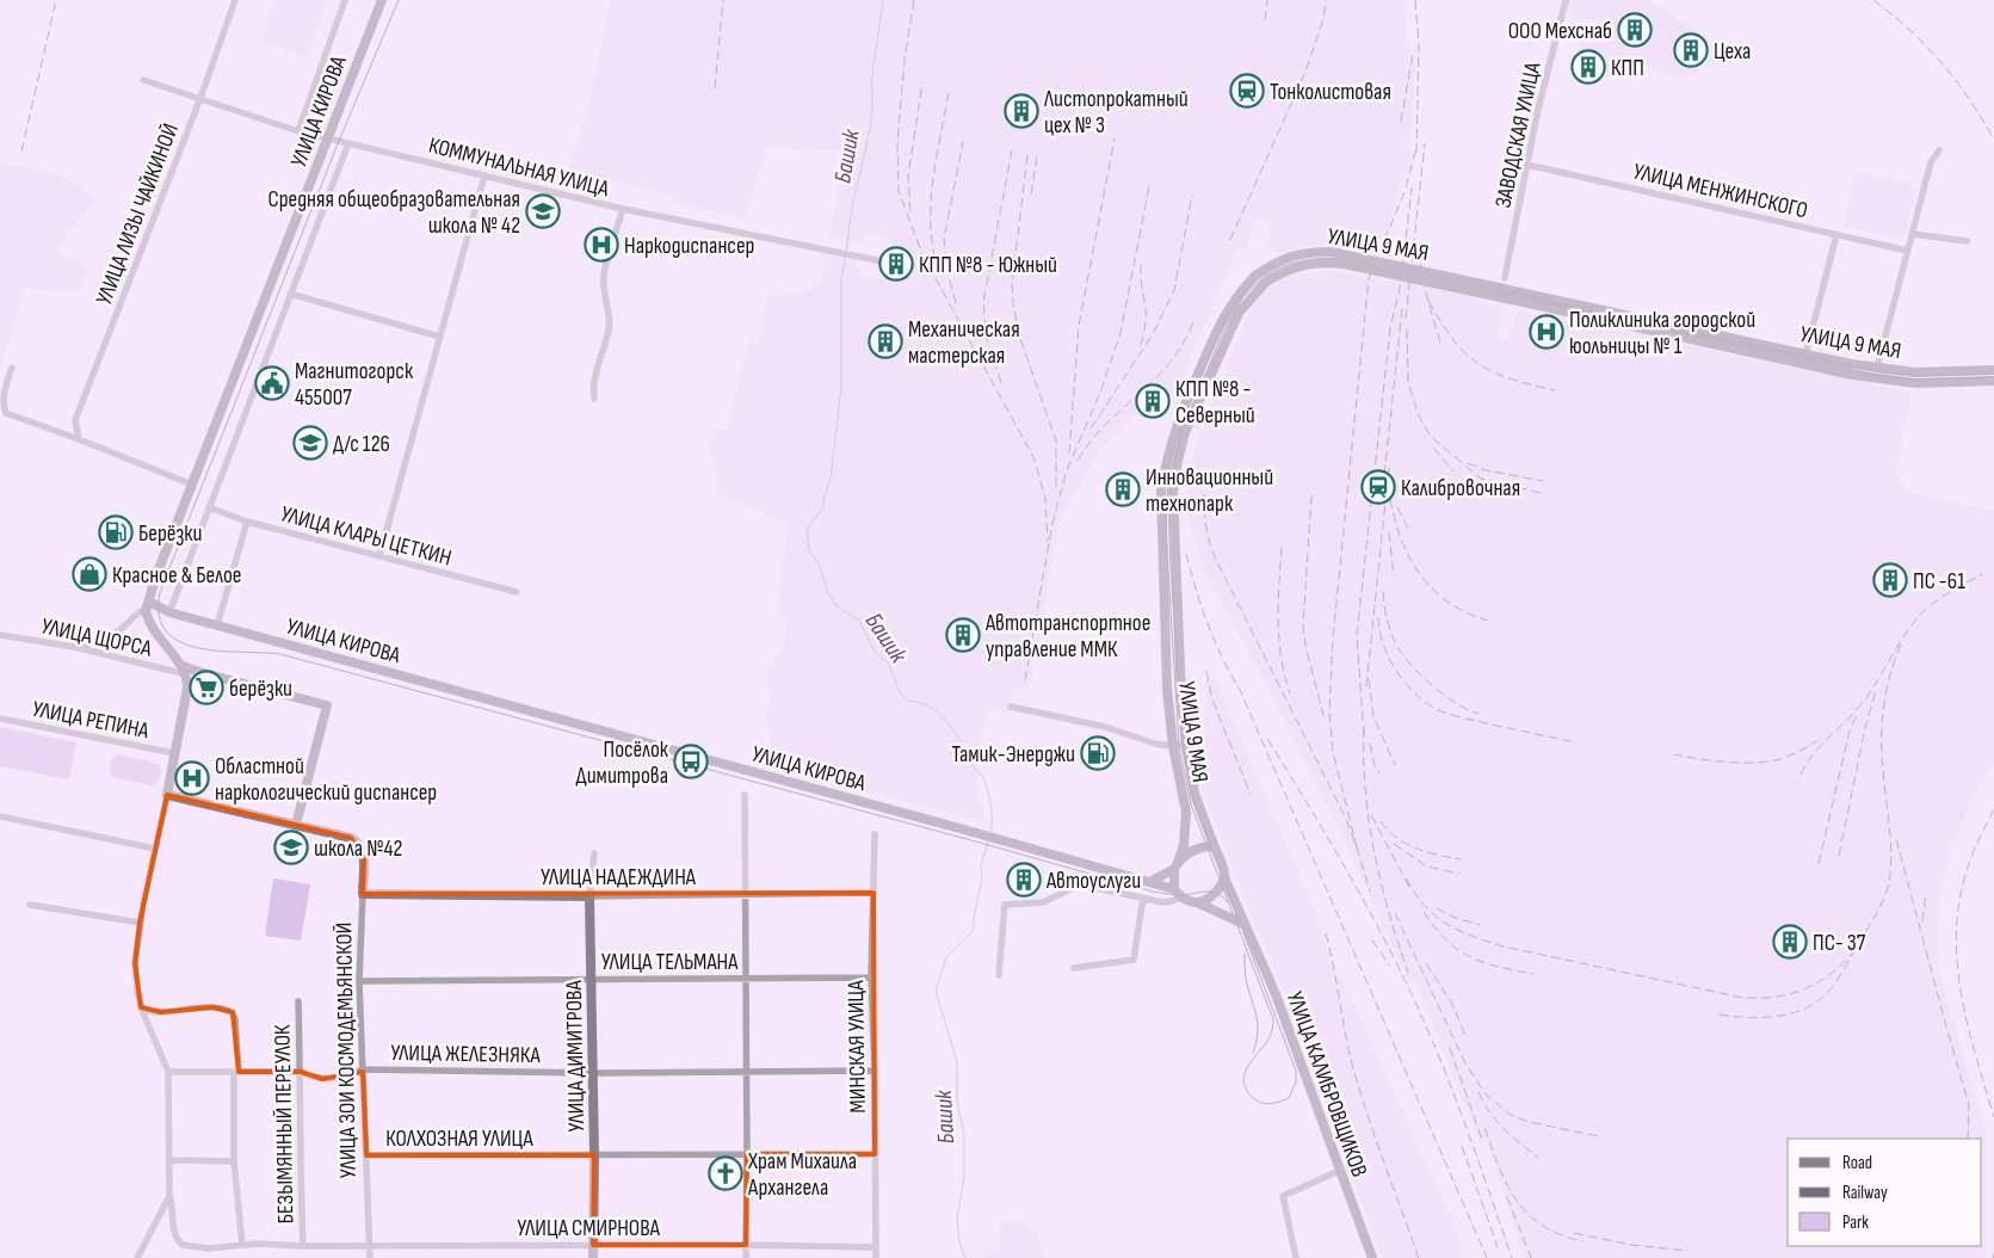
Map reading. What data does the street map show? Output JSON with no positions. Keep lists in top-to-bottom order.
{
  "streets": {
    "main road": [
      "УЛИЦА КИРОВА",
      "УЛИЦА 9 МАЯ",
      "УЛИЦА НАДЕЖДИНА",
      "УЛИЦА ЗОИ КОСМОДЕМЬЯНСКОЙ",
      "УЛИЦА ДИМИТРОВА",
      "УЛИЦА КАЛИБРОВЩИКОВ"
    ],
    "street": [
      "ЗАВОДСКАЯ УЛИЦА",
      "КОММУНАЛЬНАЯ УЛИЦА",
      "УЛИЦА МЕНЖИНСКОГО",
      "УЛИЦА ЛИЗЫ ЧАЙКИНОЙ",
      "УЛИЦА КЛАРЫ ЦЕТКИН",
      "УЛИЦА ЩОРСА",
      "УЛИЦА РЕПИНА",
      "УЛИЦА ТЕЛЬМАНА",
      "МИНСКАЯ УЛИЦА",
      "УЛИЦА ЖЕЛЕЗНЯКА",
      "БЕЗЫМЯННЫЙ ПЕРЕУЛОК",
      "КОЛХОЗНАЯ УЛИЦА",
      "УЛИЦА СМИРНОВА"
    ]
  },
  "crossings": [
    ["УЛИЦА КИРОВА", "КОММУНАЛЬНАЯ УЛИЦА"],
    ["УЛИЦА КИРОВА", "УЛИЦА 9 МАЯ"],
    ["УЛИЦА КИРОВА", "УЛИЦА КАЛИБРОВЩИКОВ"],
    ["ЗАВОДСКАЯ УЛИЦА", "УЛИЦА МЕНЖИНСКОГО"],
    ["КОММУНАЛЬНАЯ УЛИЦА", "УЛИЦА ЛИЗЫ ЧАЙКИНОЙ"],
    ["УЛИЦА 9 МАЯ", "УЛИЦА КАЛИБРОВЩИКОВ"],
    ["УЛИЦА НАДЕЖДИНА", "МИНСКАЯ УЛИЦА"],
    ["УЛИЦА НАДЕЖДИНА", "УЛИЦА ЗОИ КОСМОДЕМЬЯНСКОЙ"],
    ["УЛИЦА НАДЕЖДИНА", "УЛИЦА ДИМИТРОВА"],
    ["УЛИЦА ТЕЛЬМАНА", "МИНСКАЯ УЛИЦА"],
    ["УЛИЦА ТЕЛЬМАНА", "УЛИЦА ЗОИ КОСМОДЕМЬЯНСКОЙ"],
    ["УЛИЦА ТЕЛЬМАНА", "УЛИЦА ДИМИТРОВА"],
    ["МИНСКАЯ УЛИЦА", "УЛИЦА ЖЕЛЕЗНЯКА"],
    ["МИНСКАЯ УЛИЦА", "КОЛХОЗНАЯ УЛИЦА"],
    ["МИНСКАЯ УЛИЦА", "УЛИЦА СМИРНОВА"],
    ["УЛИЦА ЗОИ КОСМОДЕМЬЯНСКОЙ", "УЛИЦА ЖЕЛЕЗНЯКА"],
    ["УЛИЦА ЗОИ КОСМОДЕМЬЯНСКОЙ", "КОЛХОЗНАЯ УЛИЦА"],
    ["УЛИЦА ЗОИ КОСМОДЕМЬЯНСКОЙ", "УЛИЦА СМИРНОВА"],
    ["УЛИЦА ЖЕЛЕЗНЯКА", "УЛИЦА ДИМИТРОВА"],
    ["УЛИЦА ЖЕЛЕЗНЯКА", "БЕЗЫМЯННЫЙ ПЕРЕУЛОК"],
    ["УЛИЦА ДИМИТРОВА", "КОЛХОЗНАЯ УЛИЦА"],
    ["УЛИЦА ДИМИТРОВА", "УЛИЦА СМИРНОВА"],
    ["БЕЗЫМЯННЫЙ ПЕРЕУЛОК", "УЛИЦА СМИРНОВА"]
  ],
  "water": ["Башик"],
  "places": {
    "building": [
      "ООО Мехснаб",
      "Цеха",
      "КПП",
      "Листопрокатный цех № 3",
      "КПП №8 - Южный",
      "Механическая мастерская",
      "КПП №8 - Северный",
      "Инновационный технопарк",
      "ПС -61",
      "Автотранспортное управление ММК",
      "Автоуслуги",
      "ПС- 37"
    ],
    "station": ["Тонколистовая", "Калибровочная"],
    "school or university": ["Средняя общеобразовательная школа № 42", "Д/с 126", "школа №42"],
    "hospital": ["Наркодиспансер", "Поликлиника городской юольницы № 1", "Областной наркологический диспансер"],
    "public building": ["Магнитогорск 455007"],
    "fuel station": ["Берёзки", "Тамик-Энерджи"],
    "shop": ["Красное & Белое"],
    "supermarket": ["берёзки"],
    "bus stop": ["Посёлок Димитрова"],
    "church": ["Храм Михаила Архангела"]
  },
  "legend": ["Road", "Railway", "Park"]
}
